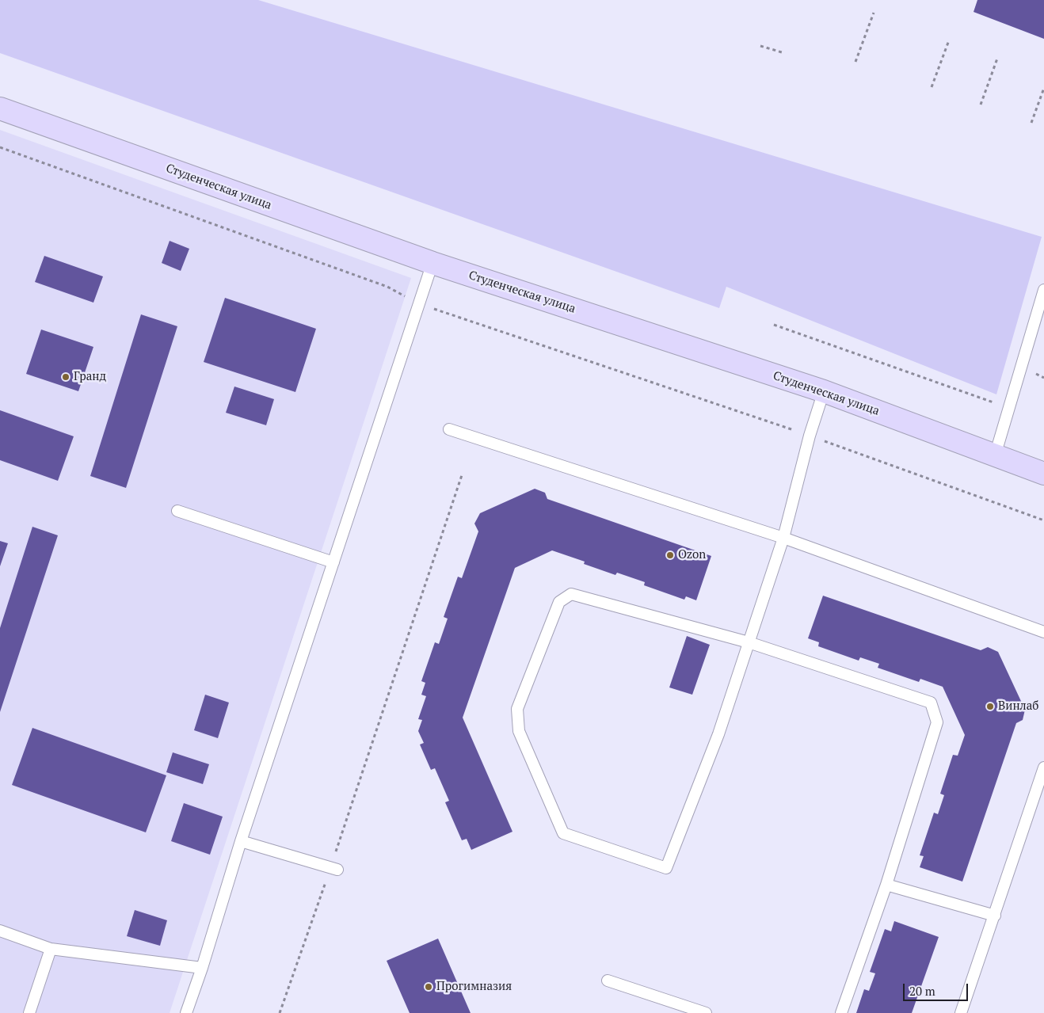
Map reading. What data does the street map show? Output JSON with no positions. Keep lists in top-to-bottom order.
{
  "streets": {
    "main road": ["Студенческая улица"]
  },
  "places": [
    "Гранд",
    "Ozon",
    "Винлаб",
    "Прогимназия"
  ],
  "scale_bar": "20 m"
}
